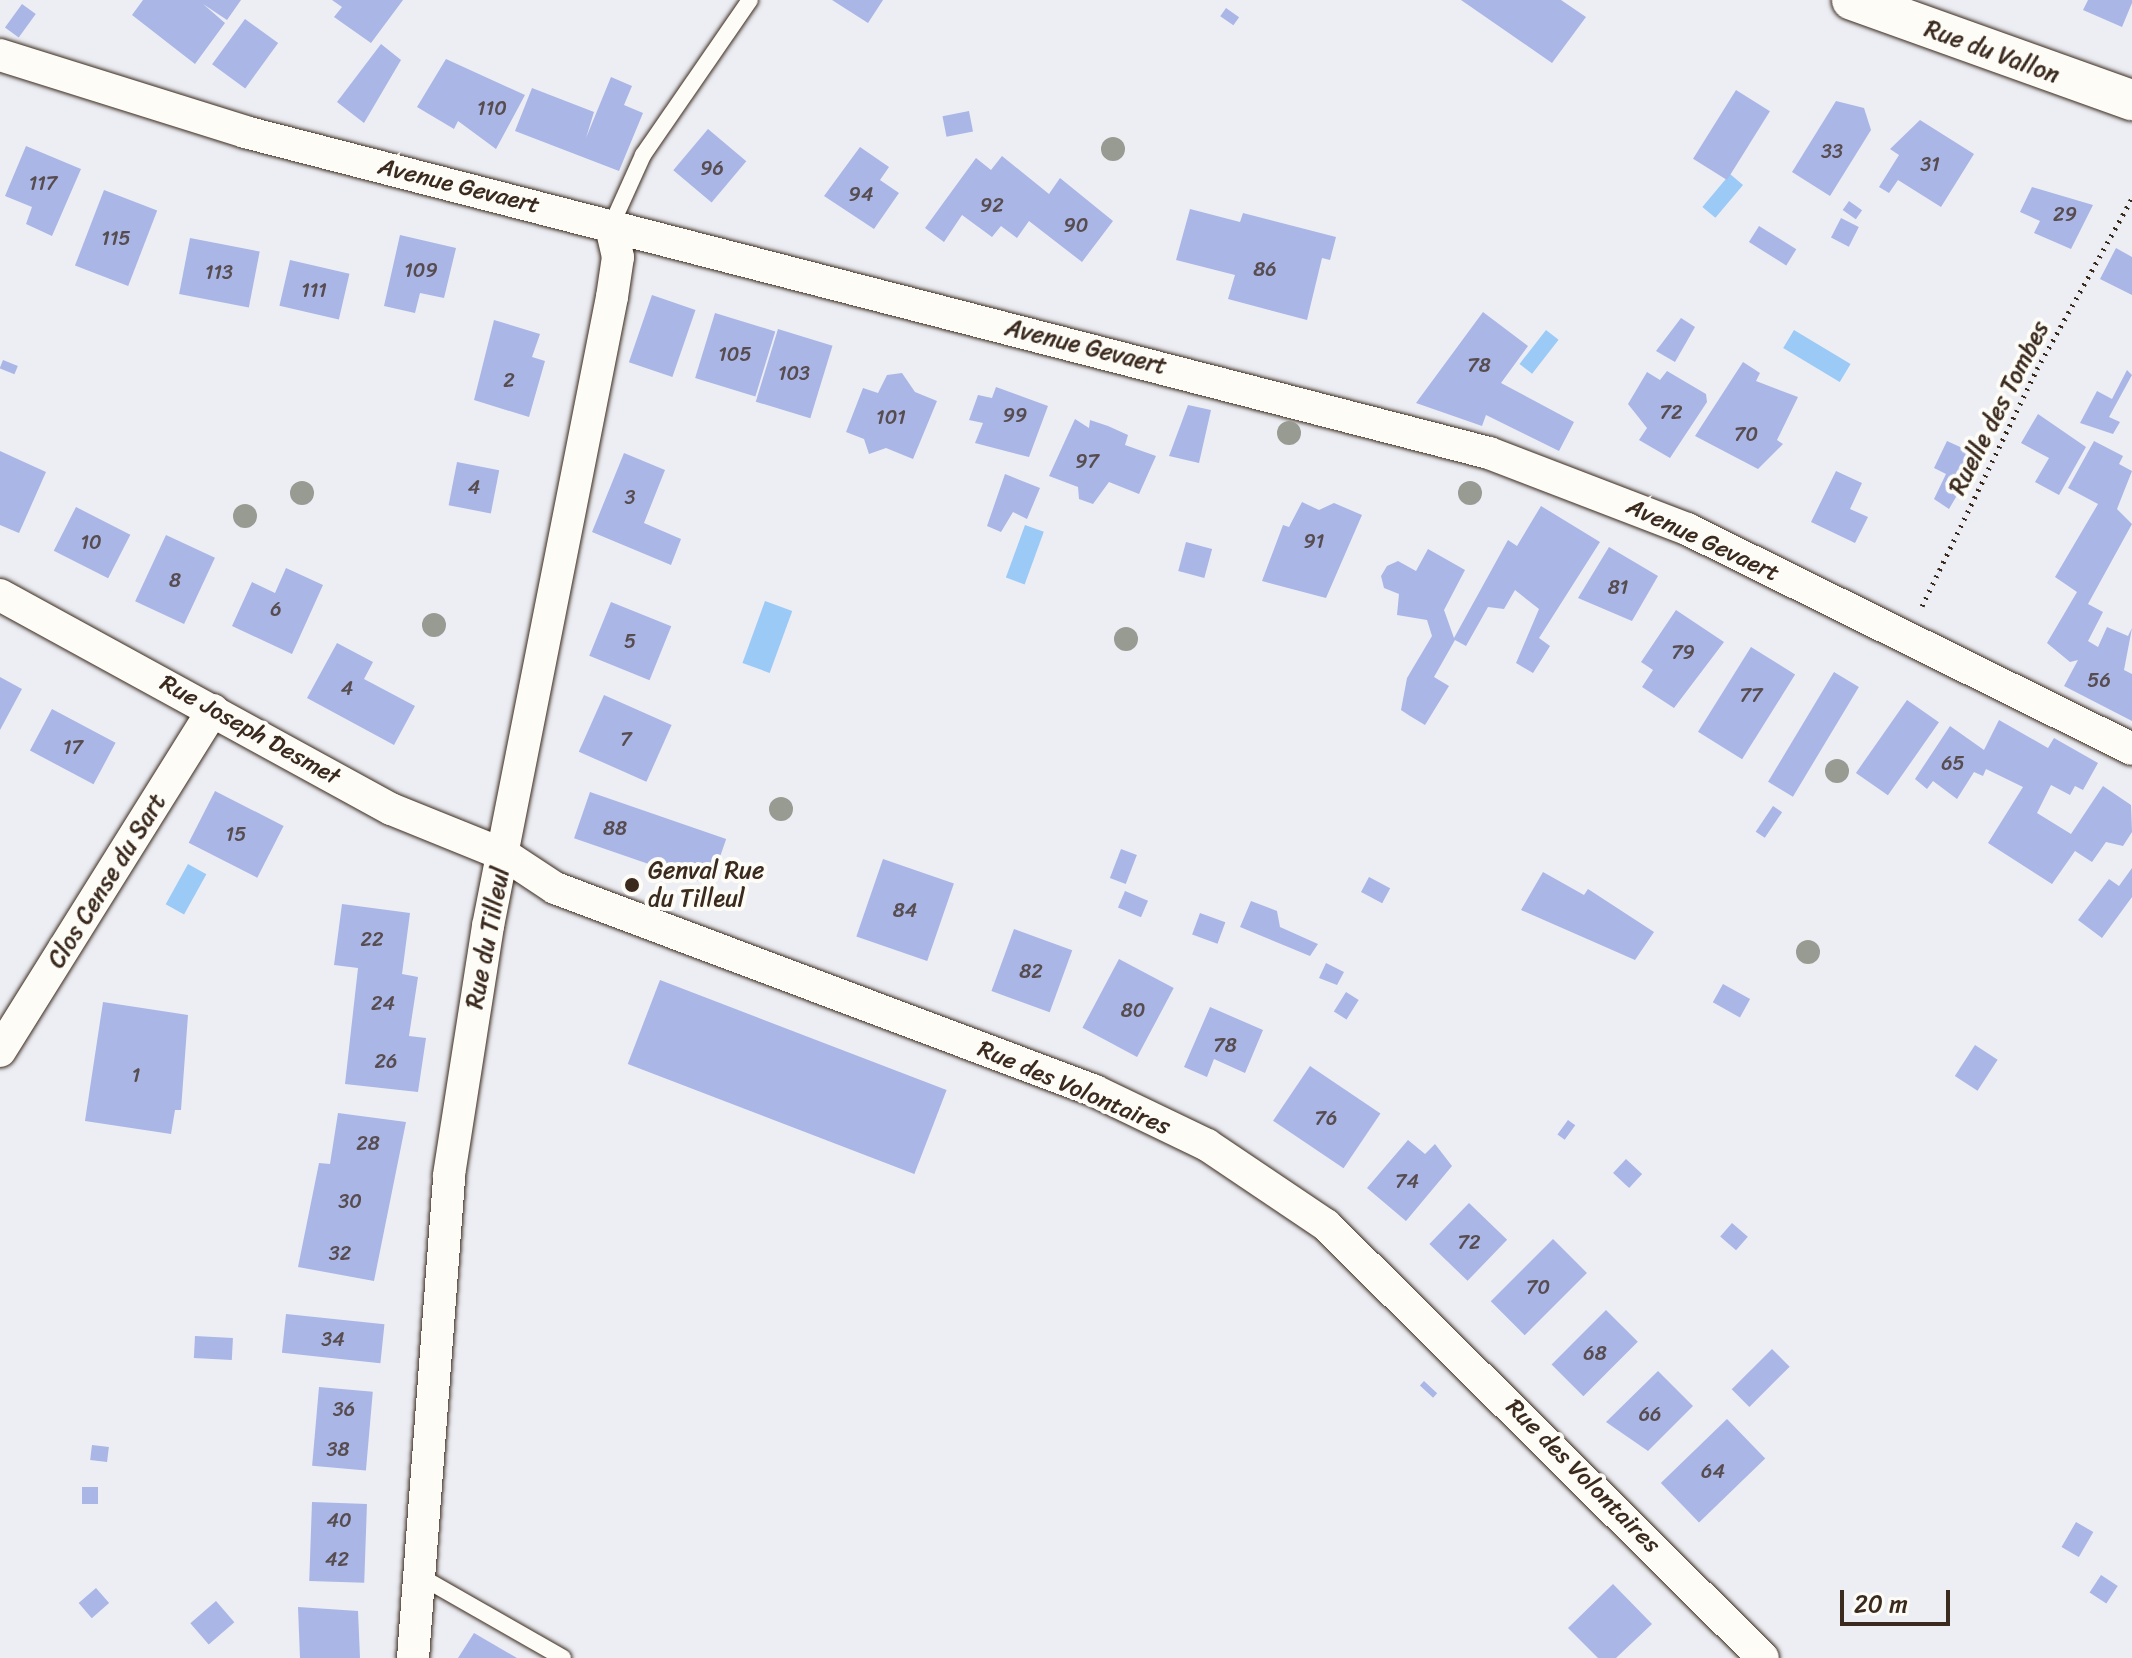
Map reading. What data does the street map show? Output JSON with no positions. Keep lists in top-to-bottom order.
{
  "streets": {
    "street": [
      "Rue du Vallon",
      "Avenue Gevaert",
      "Rue Joseph Desmet",
      "Clos Cense du Sart",
      "Rue du Tilleul",
      "Rue des Volontaires"
    ],
    "path": ["Ruelle des Tombes"]
  },
  "crossings": [
    ["Avenue Gevaert", "Ruelle des Tombes"],
    ["Avenue Gevaert", "Rue du Tilleul"],
    ["Rue Joseph Desmet", "Clos Cense du Sart"],
    ["Rue Joseph Desmet", "Rue du Tilleul"],
    ["Rue Joseph Desmet", "Rue des Volontaires"],
    ["Rue du Tilleul", "Rue des Volontaires"]
  ],
  "places": ["Genval Rue du Tilleul"],
  "house_numbers": [
    "110",
    "33",
    "31",
    "96",
    "117",
    "94",
    "92",
    "29",
    "90",
    "115",
    "86",
    "109",
    "113",
    "111",
    "105",
    "78",
    "103",
    "2",
    "72",
    "99",
    "101",
    "70",
    "97",
    "4",
    "3",
    "91",
    "10",
    "8",
    "81",
    "6",
    "5",
    "79",
    "56",
    "4",
    "77",
    "7",
    "17",
    "65",
    "88",
    "15",
    "84",
    "22",
    "82",
    "24",
    "80",
    "78",
    "26",
    "1",
    "76",
    "28",
    "74",
    "30",
    "72",
    "32",
    "70",
    "34",
    "68",
    "36",
    "66",
    "38",
    "64",
    "40",
    "42"
  ],
  "scale_bar": "20 m"
}
